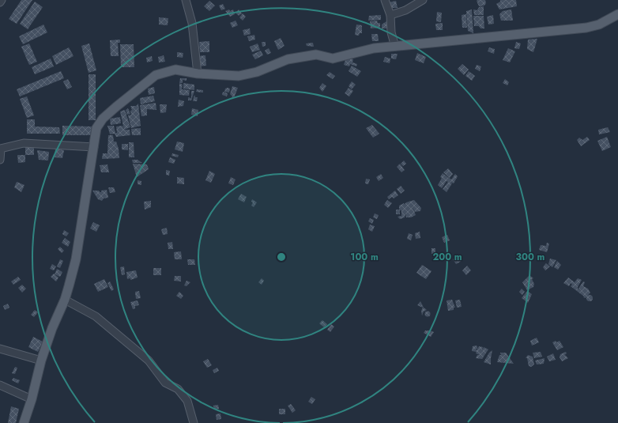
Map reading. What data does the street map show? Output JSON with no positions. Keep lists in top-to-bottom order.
{
  "rings": ["100 m", "200 m", "300 m"]
}
